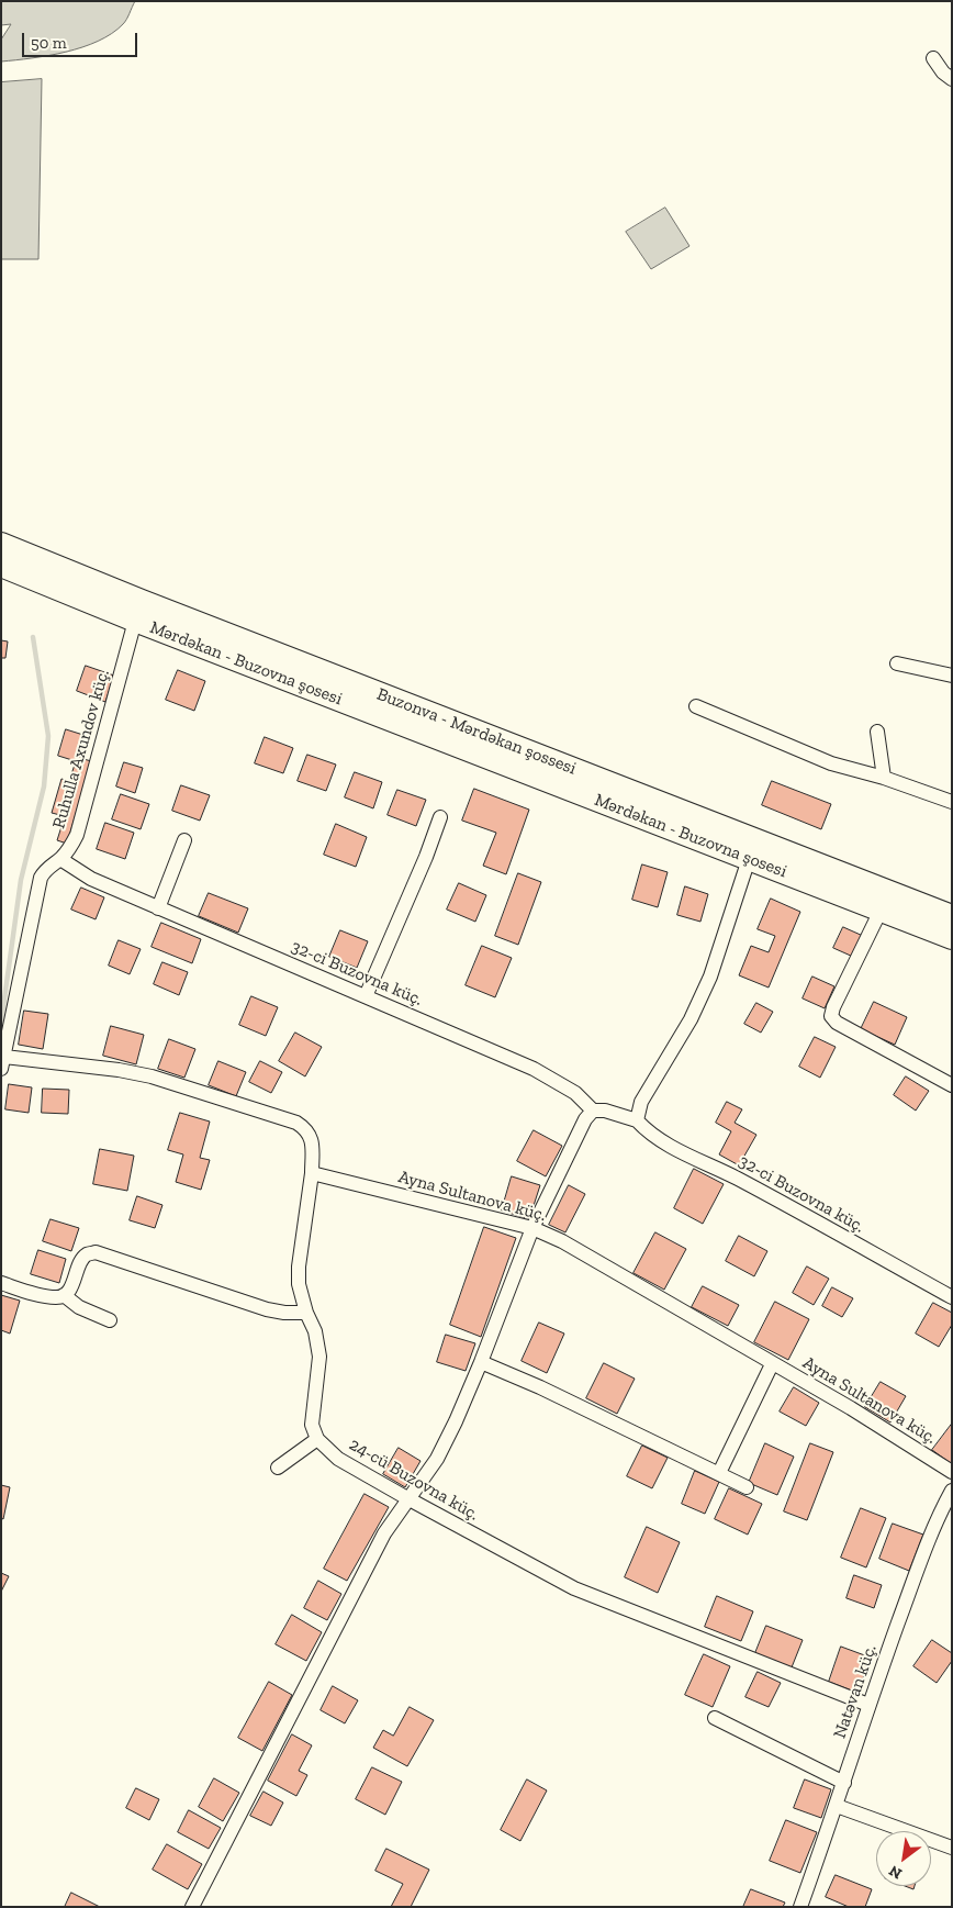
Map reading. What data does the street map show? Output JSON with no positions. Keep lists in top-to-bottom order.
{
  "streets": {
    "main road": ["Mərdəkan - Buzovna şosesi", "Buzonva - Mərdəkan şossesi"],
    "street": [
      "Ruhulla Axundov küç.",
      "32-ci Buzovna küç.",
      "Ayna Sultanova küç.",
      "24-cü Buzovna küç.",
      "Natəvan küç."
    ]
  },
  "crossings": [
    ["Mərdəkan - Buzovna şosesi", "Ruhulla Axundov küç."],
    ["Ruhulla Axundov küç.", "32-ci Buzovna küç."],
    ["24-cü Buzovna küç.", "Natəvan küç."]
  ],
  "scale_bar": "50 m",
  "north": "bottom left"
}
